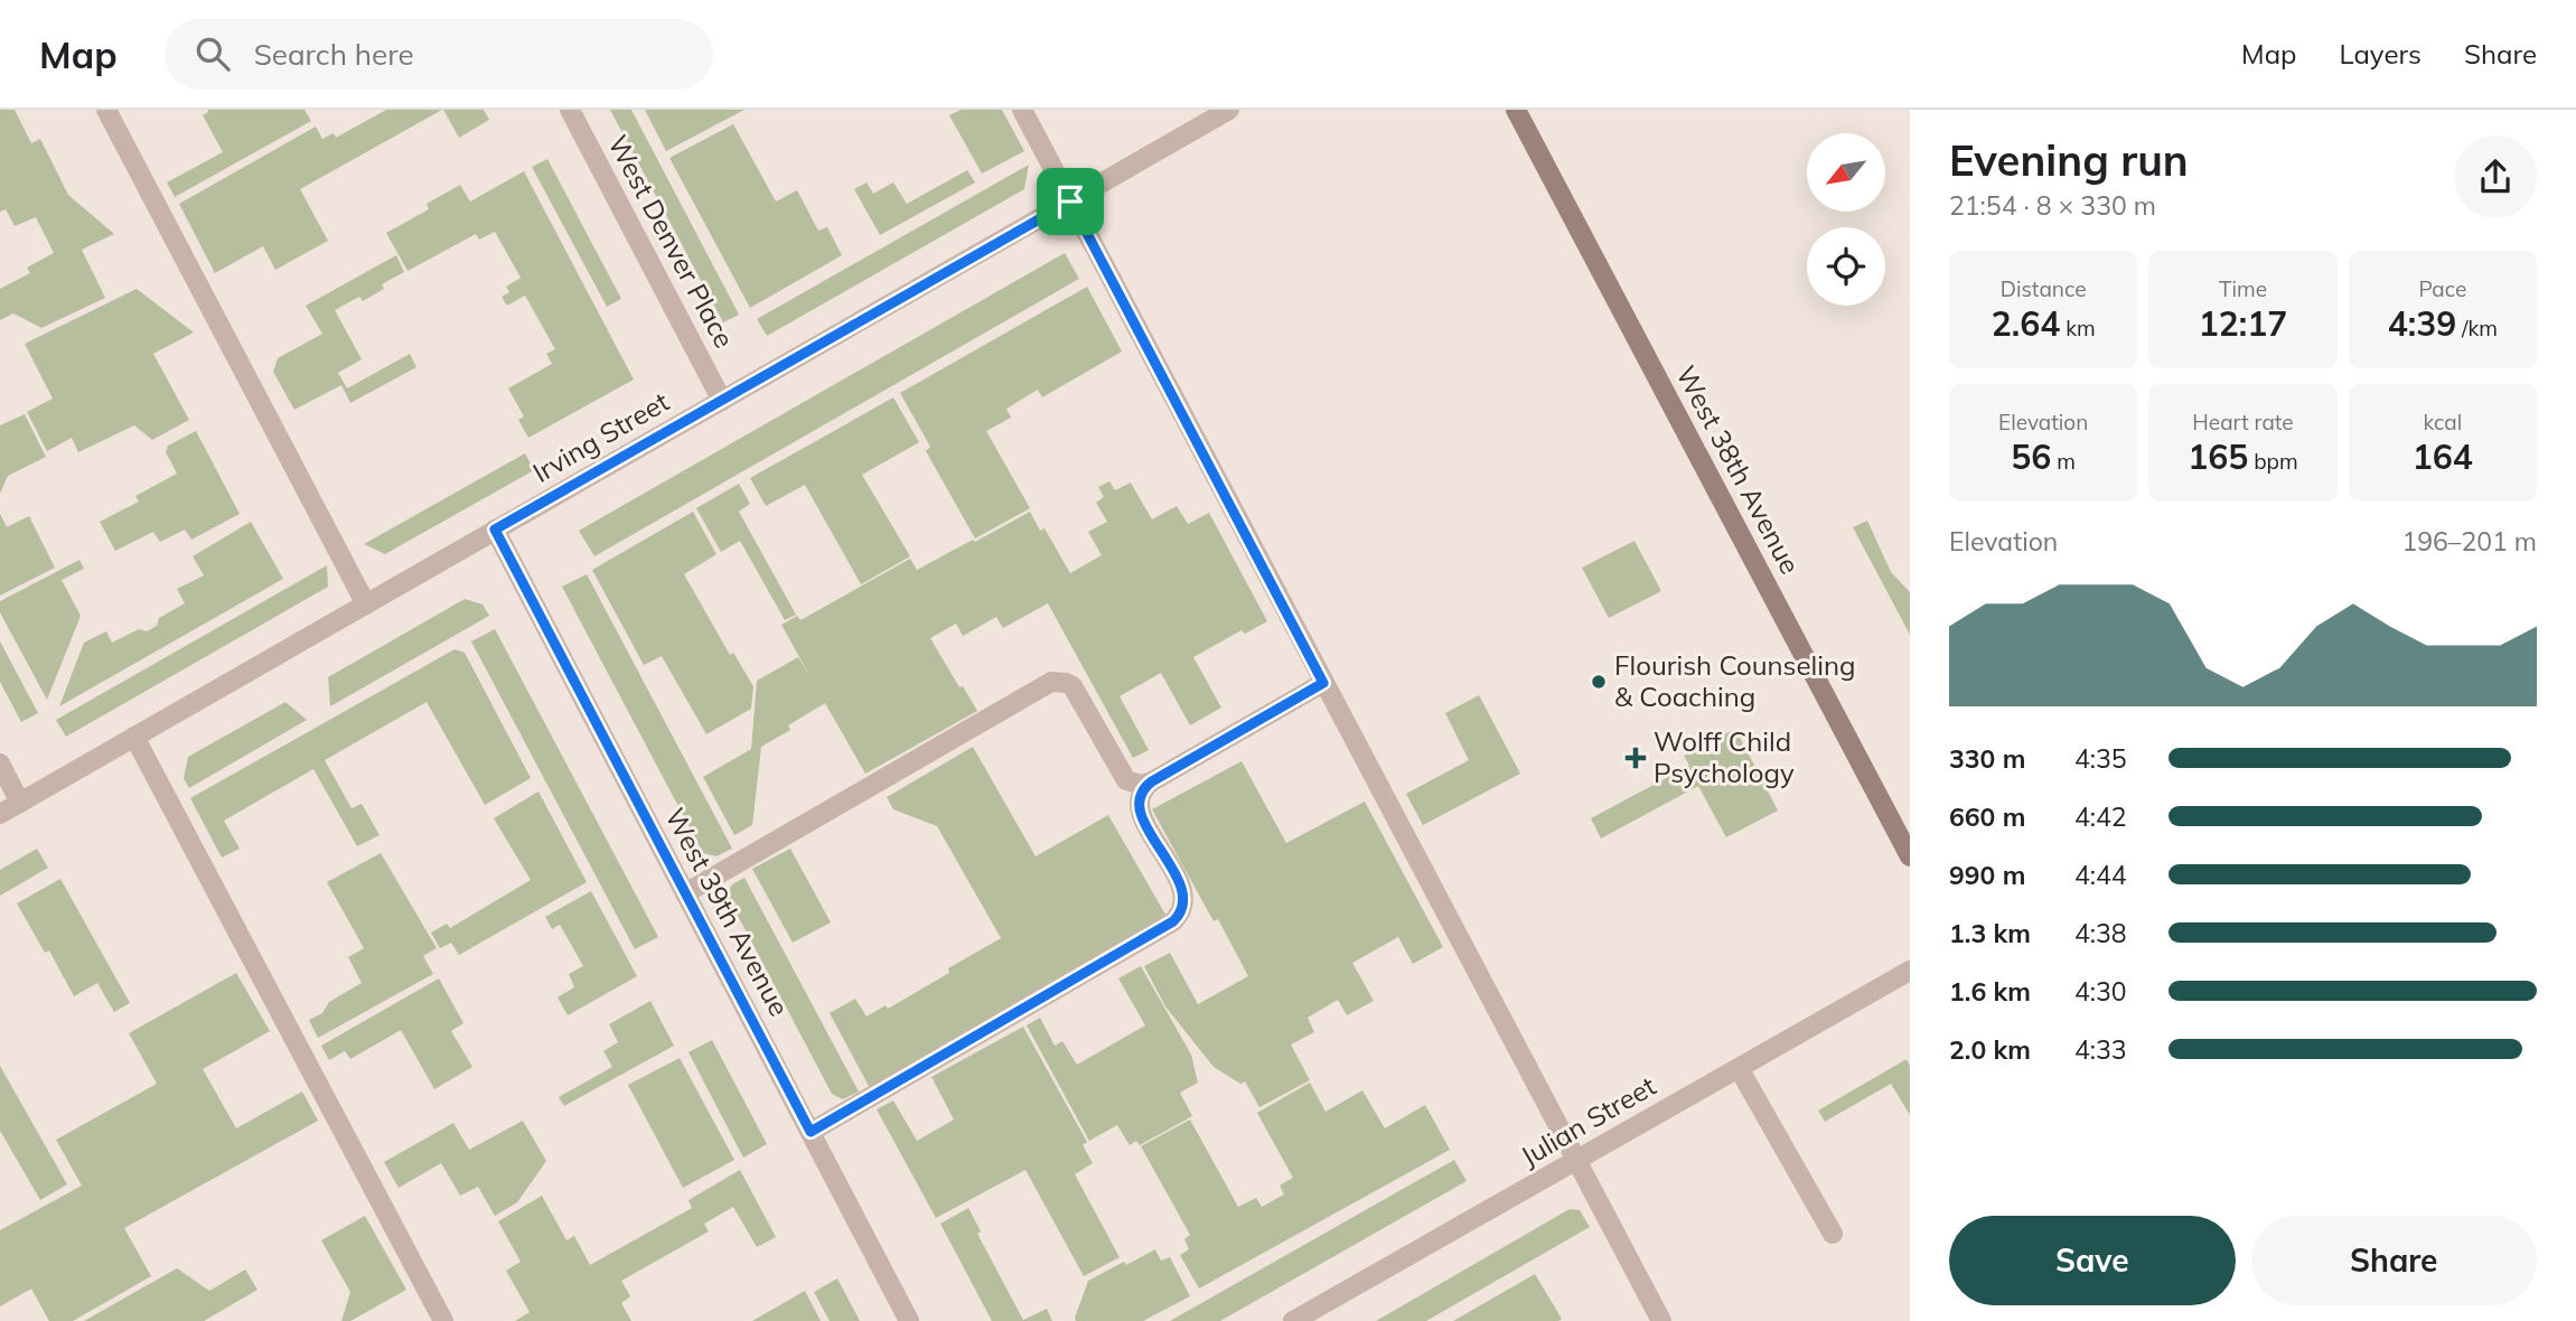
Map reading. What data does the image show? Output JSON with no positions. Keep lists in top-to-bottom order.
{
  "streets": {
    "main road": ["West 38th Avenue"],
    "street": [
      "West Denver Place",
      "Irving Street",
      "West 39th Avenue",
      "Julian Street"
    ]
  },
  "crossings": [
    ["West Denver Place", "Irving Street"],
    ["Irving Street", "West 39th Avenue"]
  ],
  "places": {
    "other": ["Flourish Counseling & Coaching"],
    "health": ["Wolff Child Psychology"]
  },
  "north": "bottom left",
  "page": {
    "header": "Map",
    "search": "Search here",
    "nav": ["Map", "Layers", "Share"],
    "heading": ["Evening run", "21:54 · 8 × 330 m"],
    "stats": [
      ["Distance", "2.64 km"],
      ["Time", "12:17"],
      ["Pace", "4:39 /km"],
      ["Elevation", "56 m"],
      ["Heart rate", "165 bpm"],
      ["kcal", "164"]
    ],
    "chart": ["Elevation", "196–201 m"],
    "list": [
      {
        "name": "330 m",
        "note": "4:35"
      },
      {
        "name": "660 m",
        "note": "4:42"
      },
      {
        "name": "990 m",
        "note": "4:44"
      },
      {
        "name": "1.3 km",
        "note": "4:38"
      },
      {
        "name": "1.6 km",
        "note": "4:30"
      },
      {
        "name": "2.0 km",
        "note": "4:33"
      }
    ],
    "buttons": ["Save", "Share"]
  }
}
